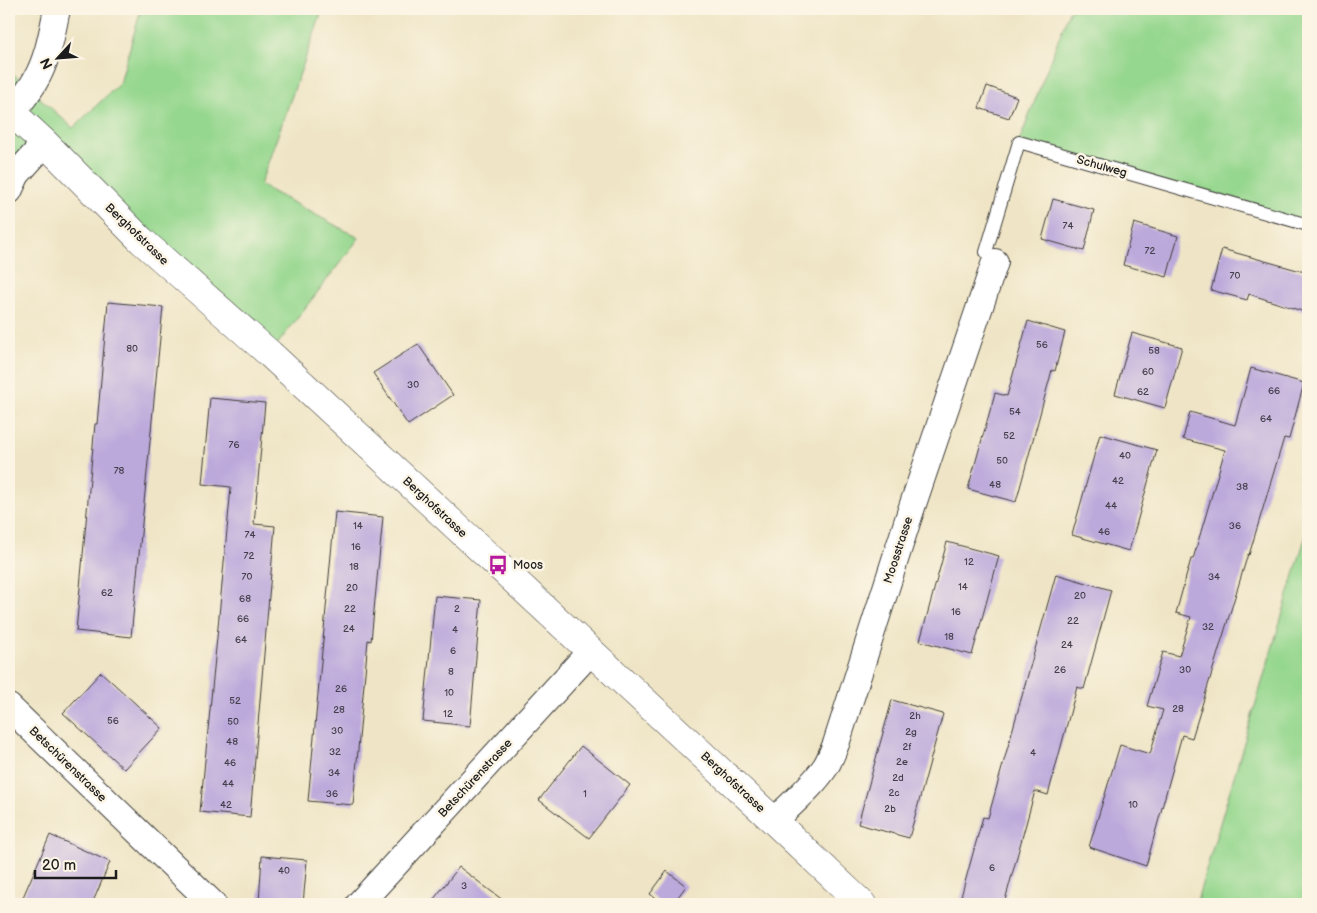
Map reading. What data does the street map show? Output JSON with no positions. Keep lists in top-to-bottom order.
{
  "streets": {
    "street": ["Berghofstrasse", "Moosstrasse", "Betschürenstrasse"],
    "lane": ["Schulweg"]
  },
  "crossings": [
    ["Schulweg", "Moosstrasse"],
    ["Berghofstrasse", "Moosstrasse"],
    ["Berghofstrasse", "Betschürenstrasse"]
  ],
  "places": {
    "bus stop": ["Moos"]
  },
  "house_numbers": [
    "74",
    "72",
    "70",
    "56",
    "80",
    "58",
    "60",
    "30",
    "66",
    "62",
    "54",
    "64",
    "52",
    "76",
    "40",
    "50",
    "78",
    "42",
    "48",
    "38",
    "44",
    "14",
    "36",
    "46",
    "74",
    "16",
    "72",
    "12",
    "18",
    "70",
    "34",
    "14",
    "20",
    "62",
    "20",
    "68",
    "22",
    "2",
    "16",
    "66",
    "22",
    "32",
    "24",
    "4",
    "18",
    "64",
    "24",
    "6",
    "26",
    "30",
    "8",
    "26",
    "10",
    "52",
    "28",
    "28",
    "12",
    "2h",
    "56",
    "50",
    "30",
    "2g",
    "48",
    "2f",
    "32",
    "4",
    "2e",
    "46",
    "34",
    "2d",
    "44",
    "2c",
    "36",
    "1",
    "42",
    "10",
    "2b",
    "6",
    "40",
    "3"
  ],
  "scale_bar": "20 m",
  "north": "bottom left"
}
